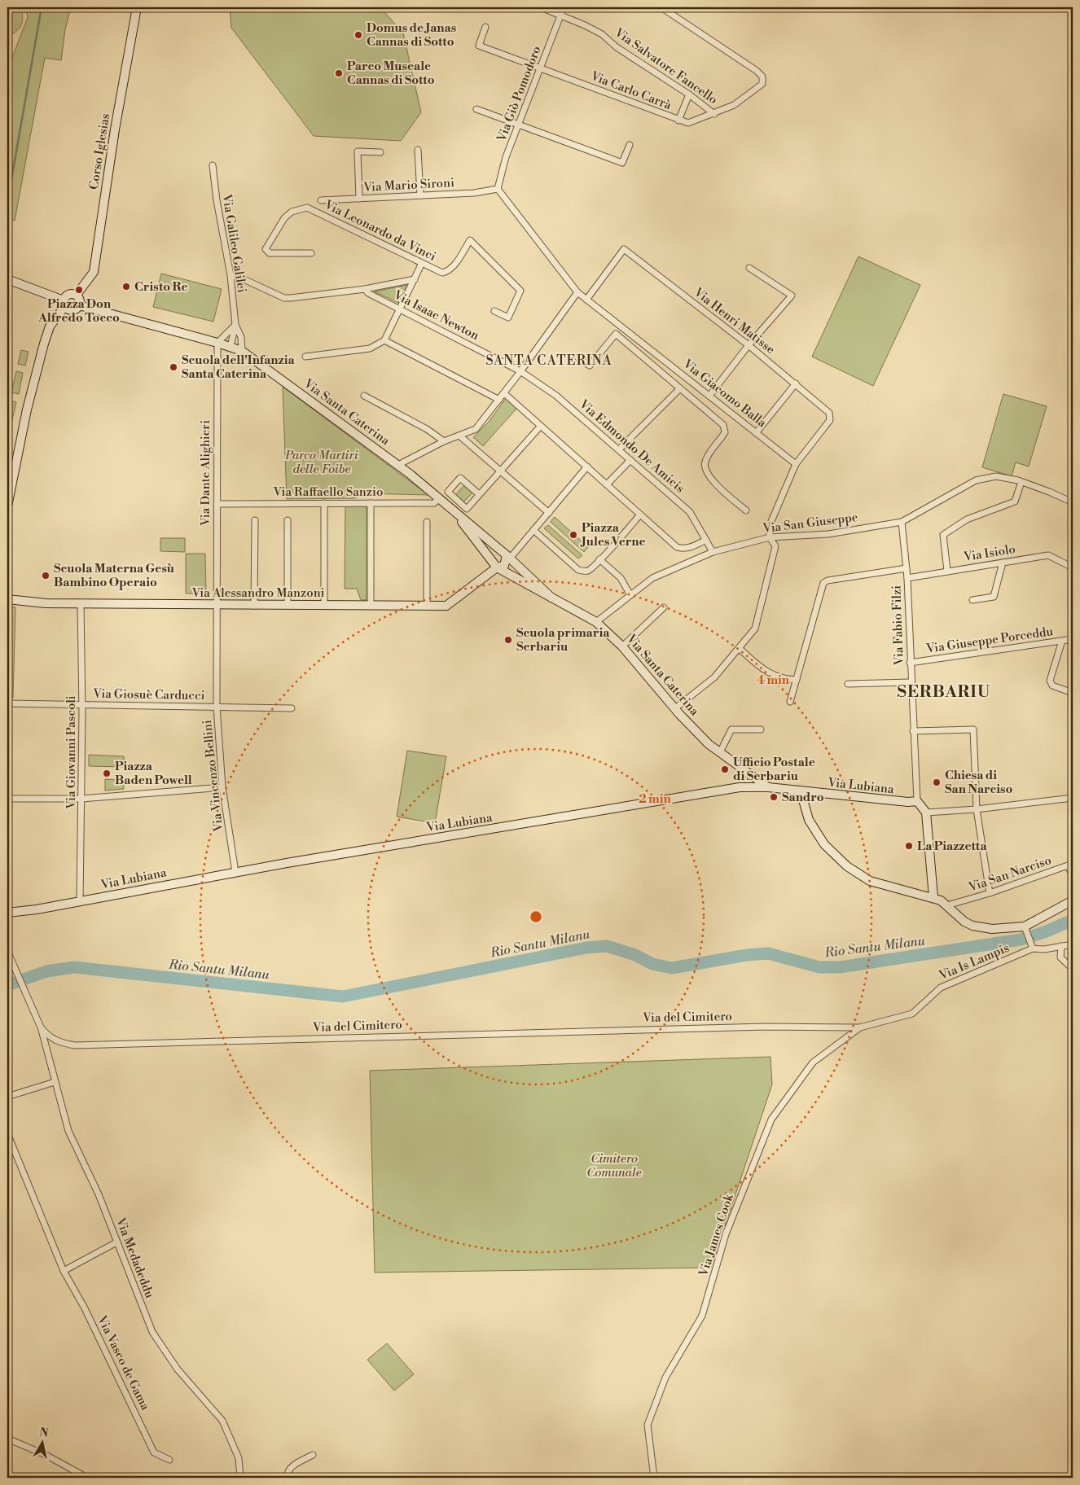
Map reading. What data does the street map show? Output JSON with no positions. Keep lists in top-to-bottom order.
{
  "streets": {
    "street": [
      "Via Salvatore Fancello",
      "Via Carlo Carrà",
      "Via Giò Pomodoro",
      "Corso Iglesias",
      "Via Mario Sironi",
      "Via Leonardo da Vinci",
      "Via Galileo Galilei",
      "Via Isaac Newton",
      "Via Henri Matisse",
      "Via Giacomo Balla",
      "Via Santa Caterina",
      "Via Edmondo De Amicis",
      "Via Dante Alighieri",
      "Via Raffaello Sanzio",
      "Via San Giuseppe",
      "Via Isiolo",
      "Via Alessandro Manzoni",
      "Via Fabio Filzi",
      "Via Giuseppe Porceddu",
      "Via Giosuè Carducci",
      "Via Giovanni Pascoli",
      "Via Vincenzo Bellini",
      "Via Lubiana",
      "Via San Narciso",
      "Via Is Lampis",
      "Via del Cimitero",
      "Via James Cook",
      "Via Medadeddu",
      "Via Vasco de Gama"
    ]
  },
  "crossings": [
    ["Via Salvatore Fancello", "Via Carlo Carrà"],
    ["Via Salvatore Fancello", "Via Giò Pomodoro"],
    ["Via Carlo Carrà", "Via Giò Pomodoro"],
    ["Via Giò Pomodoro", "Via Mario Sironi"],
    ["Via Giò Pomodoro", "Via Giacomo Balla"],
    ["Corso Iglesias", "Via Santa Caterina"],
    ["Via Mario Sironi", "Via Giacomo Balla"],
    ["Via Galileo Galilei", "Via Santa Caterina"],
    ["Via Isaac Newton", "Via Edmondo De Amicis"],
    ["Via Henri Matisse", "Via Giacomo Balla"],
    ["Via Santa Caterina", "Via Dante Alighieri"],
    ["Via Santa Caterina", "Via Raffaello Sanzio"],
    ["Via Santa Caterina", "Via San Giuseppe"],
    ["Via Santa Caterina", "Via Alessandro Manzoni"],
    ["Via Santa Caterina", "Via Lubiana"],
    ["Via Edmondo De Amicis", "Via San Giuseppe"],
    ["Via Dante Alighieri", "Via Raffaello Sanzio"],
    ["Via Dante Alighieri", "Via Alessandro Manzoni"],
    ["Via Dante Alighieri", "Via Vincenzo Bellini"],
    ["Via San Giuseppe", "Via Fabio Filzi"],
    ["Via Isiolo", "Via Fabio Filzi"],
    ["Via Alessandro Manzoni", "Via Giovanni Pascoli"],
    ["Via Alessandro Manzoni", "Via Vincenzo Bellini"],
    ["Via Fabio Filzi", "Via Giuseppe Porceddu"],
    ["Via Fabio Filzi", "Via Lubiana"],
    ["Via Giosuè Carducci", "Via Giovanni Pascoli"],
    ["Via Giosuè Carducci", "Via Vincenzo Bellini"],
    ["Via Giovanni Pascoli", "Via Lubiana"],
    ["Via Vincenzo Bellini", "Via Lubiana"],
    ["Via Is Lampis", "Via del Cimitero"],
    ["Via Is Lampis", "Via James Cook"],
    ["Via del Cimitero", "Via Medadeddu"]
  ],
  "districts": ["SANTA CATERINA", "SERBARIU"],
  "water": ["Rio Santu Milanu"],
  "parks": ["Parco Martiri delle Foibe", "Cimitero Comunale"],
  "places": [
    "Domus de Janas Cannas di Sotto",
    "Parco Museale Cannas di Sotto",
    "Cristo Re",
    "Piazza Don Alfredo Tocco",
    "Scuola dell'Infanzia Santa Caterina",
    "Piazza Jules Verne",
    "Scuola Materna Gesù Bambino Operaio",
    "Scuola primaria Serbariu",
    "Ufficio Postale di Serbariu",
    "Piazza Baden Powell",
    "Chiesa di San Narciso",
    "Sandro",
    "La Piazzetta"
  ],
  "north": "top",
  "rings": ["4 min", "2 min"]
}
